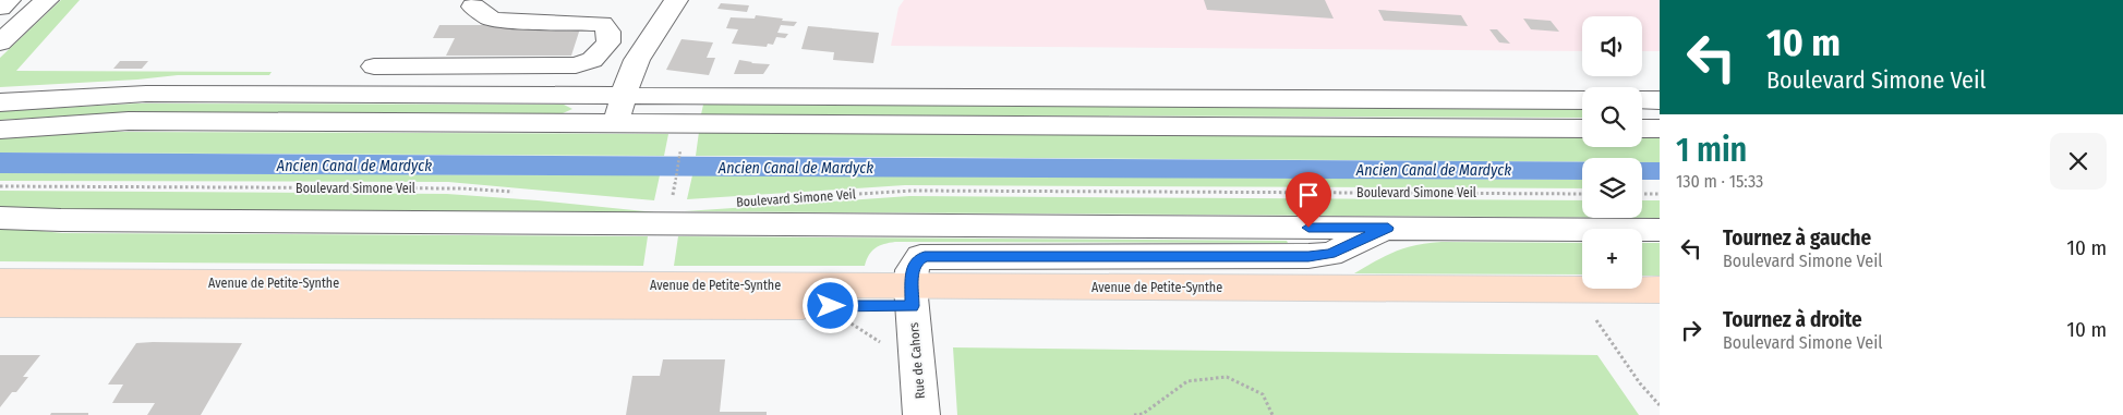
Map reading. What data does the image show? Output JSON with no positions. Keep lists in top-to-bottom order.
{
  "streets": {
    "main road": ["Avenue de Petite-Synthe"],
    "street": ["Boulevard Simone Veil", "Rue de Cahors"]
  },
  "crossings": [
    ["Boulevard Simone Veil", "Avenue de Petite-Synthe"],
    ["Boulevard Simone Veil", "Rue de Cahors"],
    ["Avenue de Petite-Synthe", "Rue de Cahors"]
  ],
  "water": ["Ancien Canal de Mardyck"],
  "page": {
    "turn": ["10 m", "Boulevard Simone Veil"],
    "map_buttons": "+",
    "heading": ["1 min", "130 m · 15:33"],
    "list": [
      {
        "name": "Tournez à gauche",
        "note": "Boulevard Simone Veil",
        "value": "10 m"
      },
      {
        "name": "Tournez à droite",
        "note": "Boulevard Simone Veil",
        "value": "10 m"
      }
    ]
  }
}
